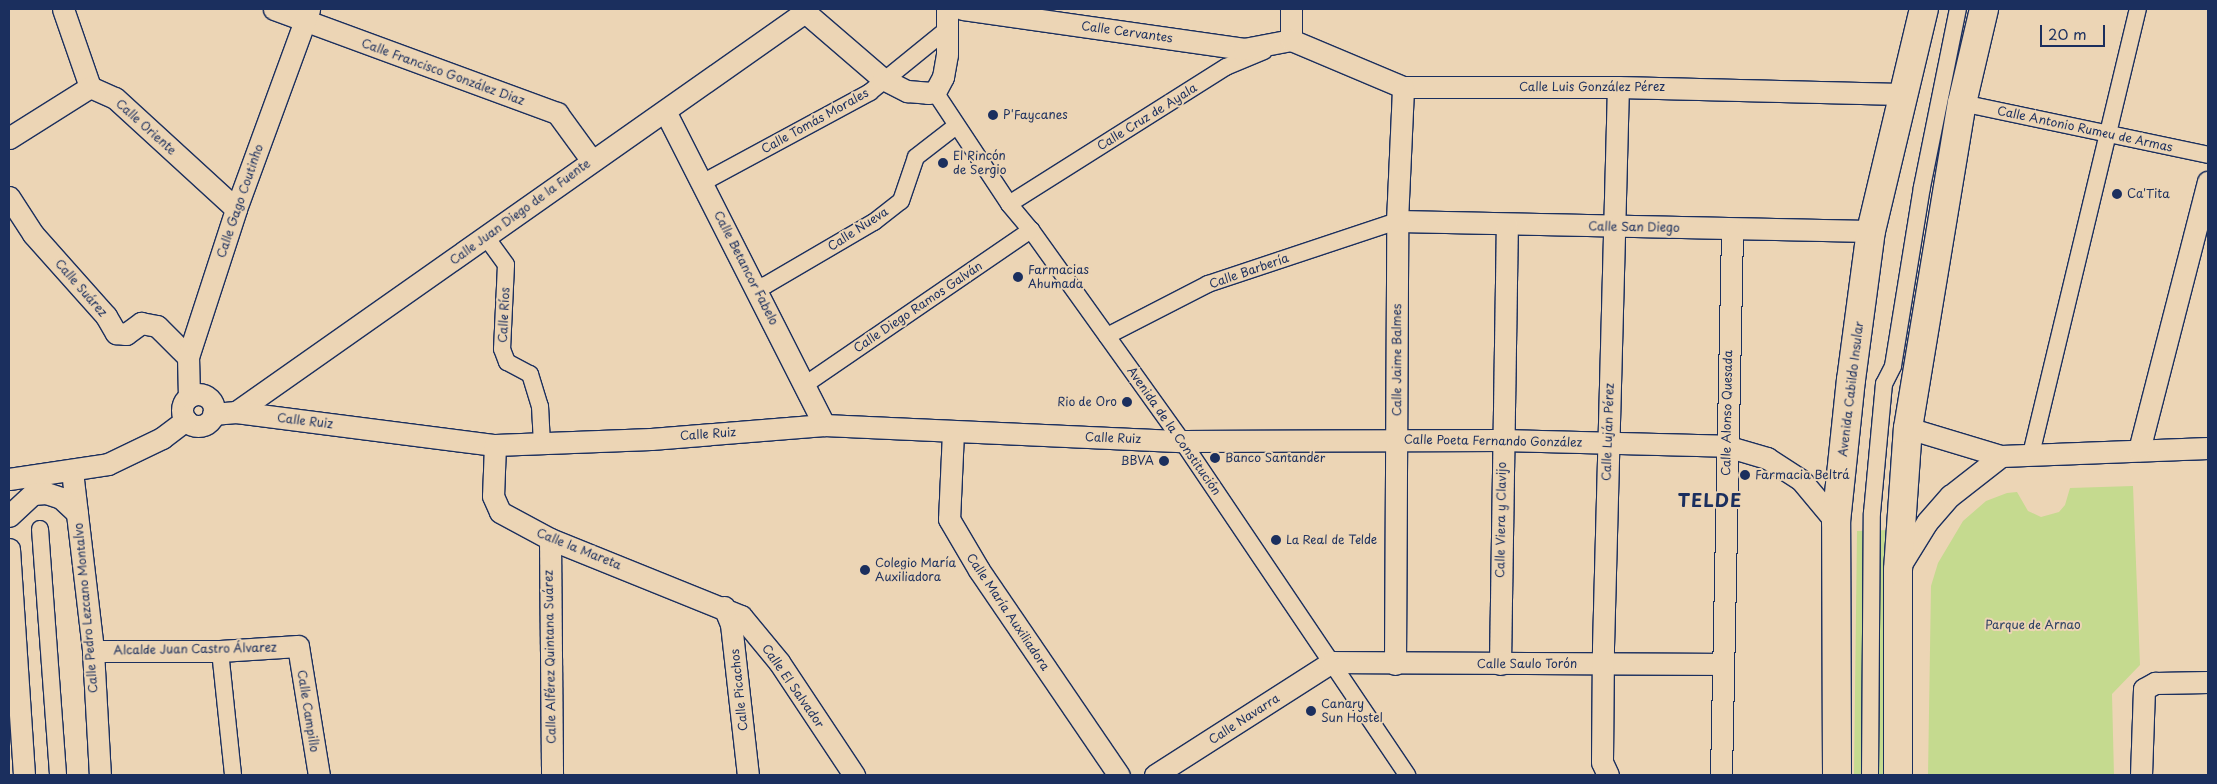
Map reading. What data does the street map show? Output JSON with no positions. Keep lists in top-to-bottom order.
{
  "streets": {
    "main road": ["Avenida Cabildo Insular"],
    "street": [
      "Calle Cervantes",
      "Calle Francisco González Diaz",
      "Calle Luis González Pérez",
      "Calle Cruz de Ayala",
      "Calle Tomás Morales",
      "Calle Oriente",
      "Calle Antonio Rumeu de Armas",
      "Calle Gago Coutinho",
      "Calle Juan Diego de la Fuente",
      "Calle San Diego",
      "Calle Nueva",
      "Calle Betancor Fabelo",
      "Calle Barbería",
      "Calle Suárez",
      "Calle Diego Ramos Galván",
      "Calle Ríos",
      "Calle Jaime Balmes",
      "Calle Alonso Quesada",
      "Calle Ruiz",
      "Avenida de la Constitución",
      "Calle Luján Pérez",
      "Calle Poeta Fernando González",
      "Calle Viera y Clavijo",
      "Calle la Mareta",
      "Calle Pedro Lezcano Montalvo",
      "Calle María Auxiliadora",
      "Alcalde Juan Castro Álvarez",
      "Calle Alférez Quintana Suárez",
      "Calle Saulo Torón",
      "Calle El Salvador",
      "Calle Picachos",
      "Calle Campillo",
      "Calle Navarra"
    ]
  },
  "crossings": [
    ["Calle Cervantes", "Calle Luis González Pérez"],
    ["Calle Cervantes", "Calle Cruz de Ayala"],
    ["Calle Francisco González Diaz", "Calle Gago Coutinho"],
    ["Calle Francisco González Diaz", "Calle Juan Diego de la Fuente"],
    ["Calle Luis González Pérez", "Calle Cruz de Ayala"],
    ["Calle Luis González Pérez", "Calle Jaime Balmes"],
    ["Calle Luis González Pérez", "Avenida Cabildo Insular"],
    ["Calle Luis González Pérez", "Calle Luján Pérez"],
    ["Calle Cruz de Ayala", "Avenida de la Constitución"],
    ["Calle Tomás Morales", "Calle Betancor Fabelo"],
    ["Calle Oriente", "Calle Gago Coutinho"],
    ["Calle Gago Coutinho", "Calle Suárez"],
    ["Calle Juan Diego de la Fuente", "Calle Betancor Fabelo"],
    ["Calle Juan Diego de la Fuente", "Calle Ríos"],
    ["Calle Juan Diego de la Fuente", "Calle Ruiz"],
    ["Calle San Diego", "Calle Barbería"],
    ["Calle San Diego", "Calle Jaime Balmes"],
    ["Calle San Diego", "Avenida Cabildo Insular"],
    ["Calle San Diego", "Calle Alonso Quesada"],
    ["Calle San Diego", "Calle Luján Pérez"],
    ["Calle San Diego", "Calle Viera y Clavijo"],
    ["Calle Nueva", "Calle Betancor Fabelo"],
    ["Calle Nueva", "Avenida de la Constitución"],
    ["Calle Betancor Fabelo", "Calle Diego Ramos Galván"],
    ["Calle Betancor Fabelo", "Calle Ruiz"],
    ["Calle Barbería", "Calle Jaime Balmes"],
    ["Calle Barbería", "Avenida de la Constitución"],
    ["Calle Diego Ramos Galván", "Avenida de la Constitución"],
    ["Calle Ríos", "Calle Ruiz"],
    ["Calle Jaime Balmes", "Calle Poeta Fernando González"],
    ["Calle Jaime Balmes", "Calle Saulo Torón"],
    ["Avenida Cabildo Insular", "Calle Poeta Fernando González"],
    ["Calle Alonso Quesada", "Calle Poeta Fernando González"],
    ["Calle Alonso Quesada", "Calle Saulo Torón"],
    ["Calle Ruiz", "Avenida de la Constitución"],
    ["Calle Ruiz", "Calle Poeta Fernando González"],
    ["Calle Ruiz", "Calle la Mareta"],
    ["Calle Ruiz", "Calle María Auxiliadora"],
    ["Avenida de la Constitución", "Calle Poeta Fernando González"],
    ["Avenida de la Constitución", "Calle Saulo Torón"],
    ["Avenida de la Constitución", "Calle Navarra"],
    ["Calle Luján Pérez", "Calle Poeta Fernando González"],
    ["Calle Luján Pérez", "Calle Saulo Torón"],
    ["Calle Poeta Fernando González", "Calle Viera y Clavijo"],
    ["Calle Viera y Clavijo", "Calle Saulo Torón"],
    ["Calle la Mareta", "Calle Alférez Quintana Suárez"],
    ["Calle la Mareta", "Calle El Salvador"],
    ["Calle la Mareta", "Calle Picachos"],
    ["Calle Pedro Lezcano Montalvo", "Alcalde Juan Castro Álvarez"],
    ["Alcalde Juan Castro Álvarez", "Calle Campillo"],
    ["Calle Saulo Torón", "Calle Navarra"],
    ["Calle El Salvador", "Calle Picachos"]
  ],
  "districts": ["TELDE"],
  "parks": ["Parque de Arnao"],
  "places": [
    "P'Faycanes",
    "El Rincón de Sergio",
    "Ca'Tita",
    "Farmacias Ahumada",
    "Rio de Oro",
    "Banco Santander",
    "BBVA",
    "Farmacia Beltrá",
    "La Real de Telde",
    "Colegio María Auxiliadora",
    "Canary Sun Hostel"
  ],
  "scale_bar": "20 m"
}
